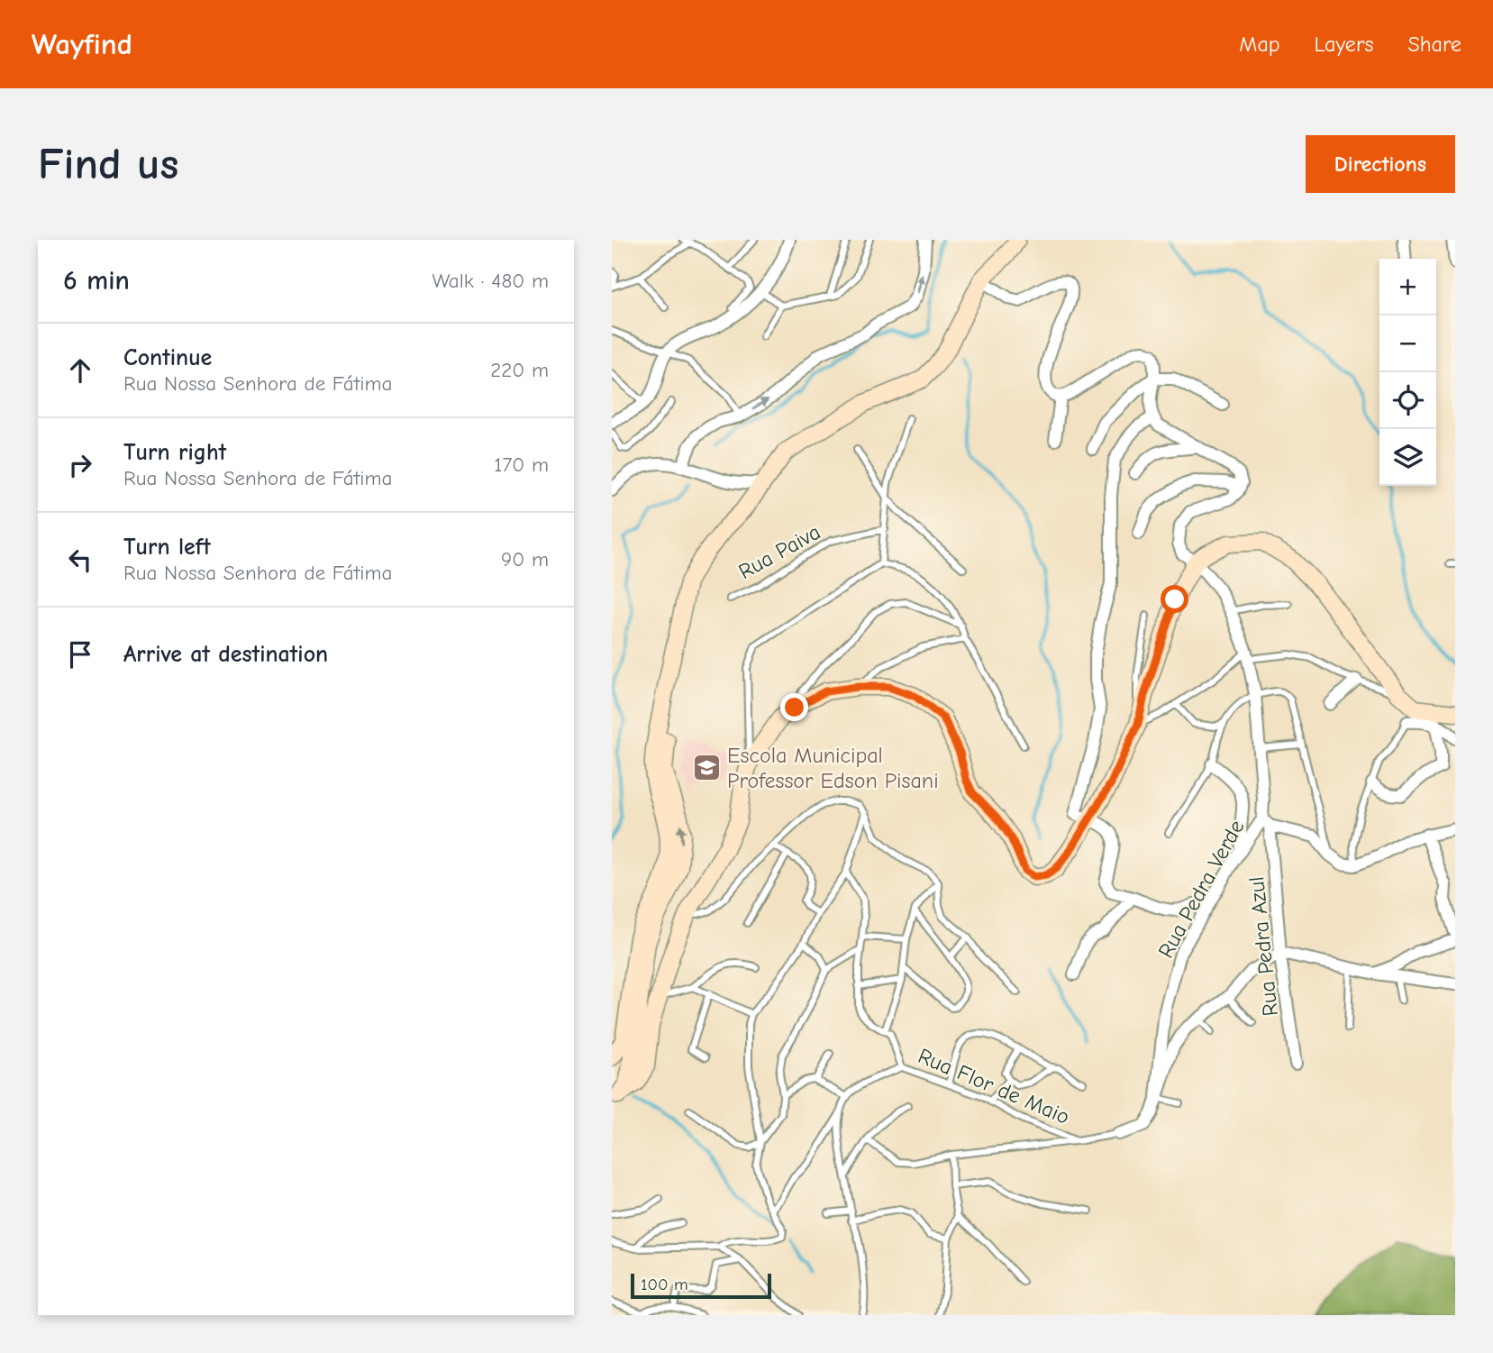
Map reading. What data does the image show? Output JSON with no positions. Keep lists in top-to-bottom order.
{
  "streets": {
    "street": ["Rua Pedra Verde", "Rua Pedra Azul", "Rua Flor de Maio"],
    "lane": ["Rua Paiva"]
  },
  "crossings": [
    ["Rua Pedra Verde", "Rua Pedra Azul"],
    ["Rua Pedra Verde", "Rua Flor de Maio"],
    ["Rua Pedra Azul", "Rua Flor de Maio"]
  ],
  "places": {
    "school or university": ["Escola Municipal Professor Edson Pisani"]
  },
  "scale_bar": "100 m",
  "page": {
    "header": "Wayfind",
    "nav": ["Map", "Layers", "Share"],
    "buttons": "Directions",
    "title": "Find us",
    "heading": ["6 min", "Walk · 480 m"],
    "map_buttons": ["+", "−"],
    "list": [
      ["Continue", "Rua Nossa Senhora de Fátima", "220 m"],
      ["Turn right", "Rua Nossa Senhora de Fátima", "170 m"],
      ["Turn left", "Rua Nossa Senhora de Fátima", "90 m"],
      "Arrive at destination"
    ],
    "scale": "100 m"
  }
}
